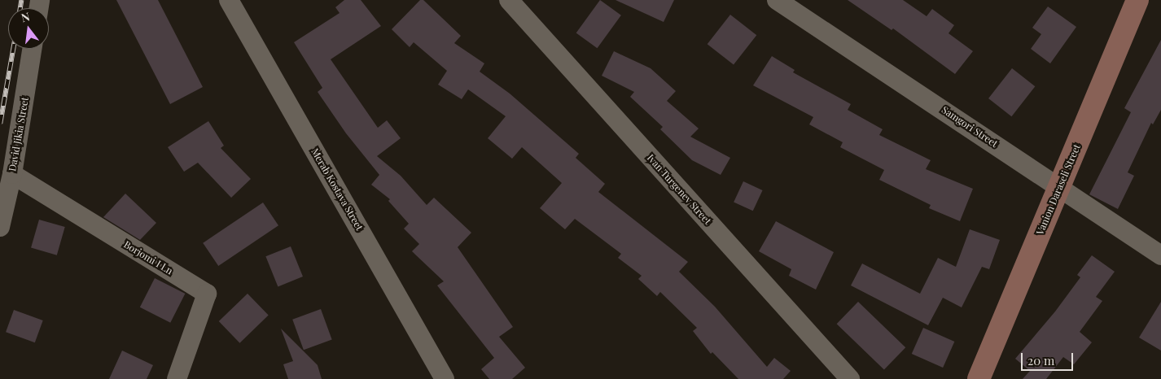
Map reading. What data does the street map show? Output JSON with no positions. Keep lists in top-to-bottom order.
{
  "streets": {
    "street": [
      "Samgori Street",
      "David Jikia Street",
      "Merab Kostava Street",
      "Ivan Turgenev Street",
      "Vanion Daraseli Street",
      "Borjomi I Ln"
    ]
  },
  "crossings": [
    ["Samgori Street", "Vanion Daraseli Street"],
    ["David Jikia Street", "Borjomi I Ln"]
  ],
  "scale_bar": "20 m",
  "north": "top"
}
